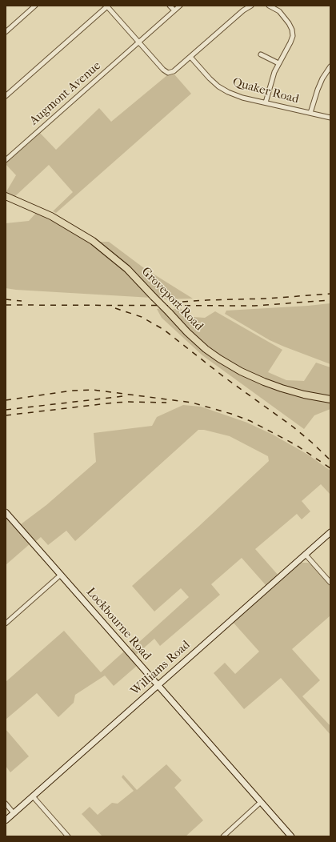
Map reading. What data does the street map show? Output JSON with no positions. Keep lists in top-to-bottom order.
{
  "streets": {
    "main road": ["Groveport Road", "Lockbourne Road", "Williams Road"],
    "street": ["Quaker Road", "Augmont Avenue"]
  },
  "crossings": [
    ["Lockbourne Road", "Williams Road"]
  ]
}
